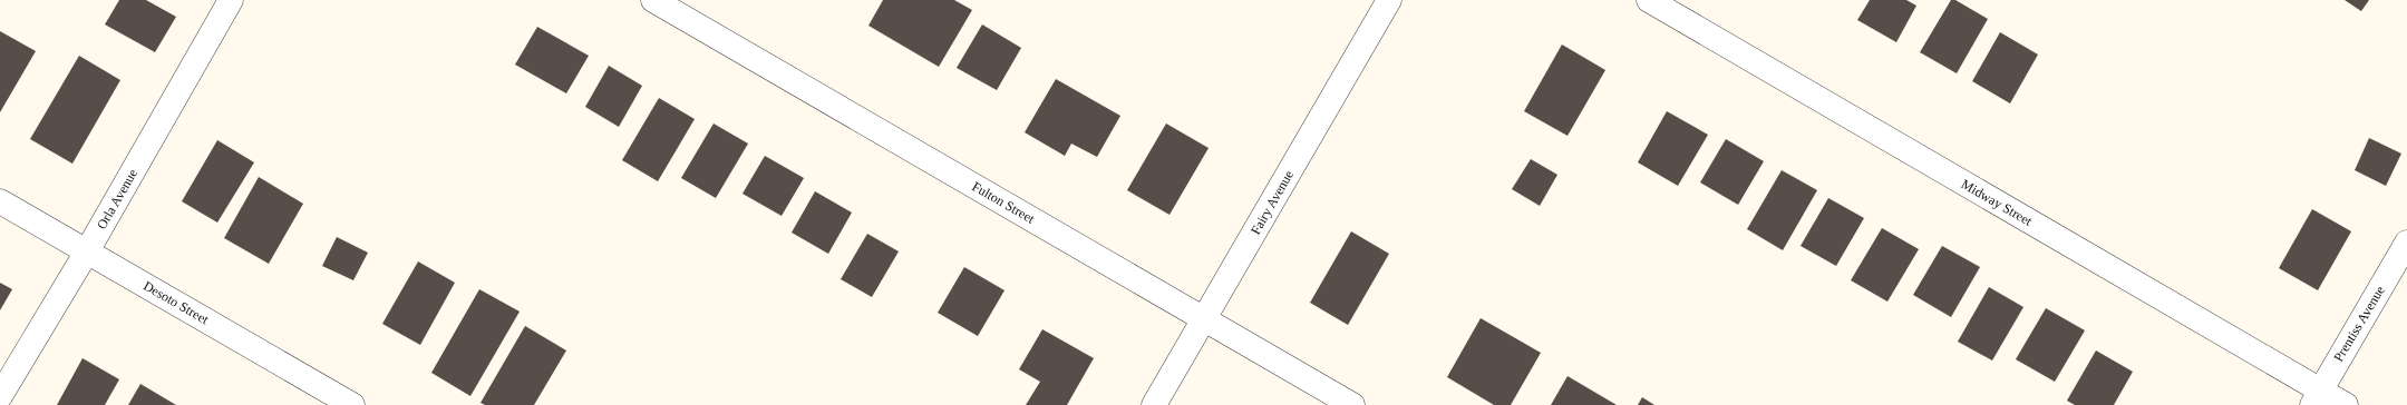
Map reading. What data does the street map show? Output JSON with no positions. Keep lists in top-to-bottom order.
{
  "streets": {
    "street": [
      "Orla Avenue",
      "Fulton Street",
      "Fairy Avenue",
      "Midway Street",
      "Desoto Street",
      "Prentiss Avenue"
    ]
  },
  "crossings": [
    ["Orla Avenue", "Desoto Street"],
    ["Fulton Street", "Fairy Avenue"],
    ["Midway Street", "Prentiss Avenue"]
  ]
}
